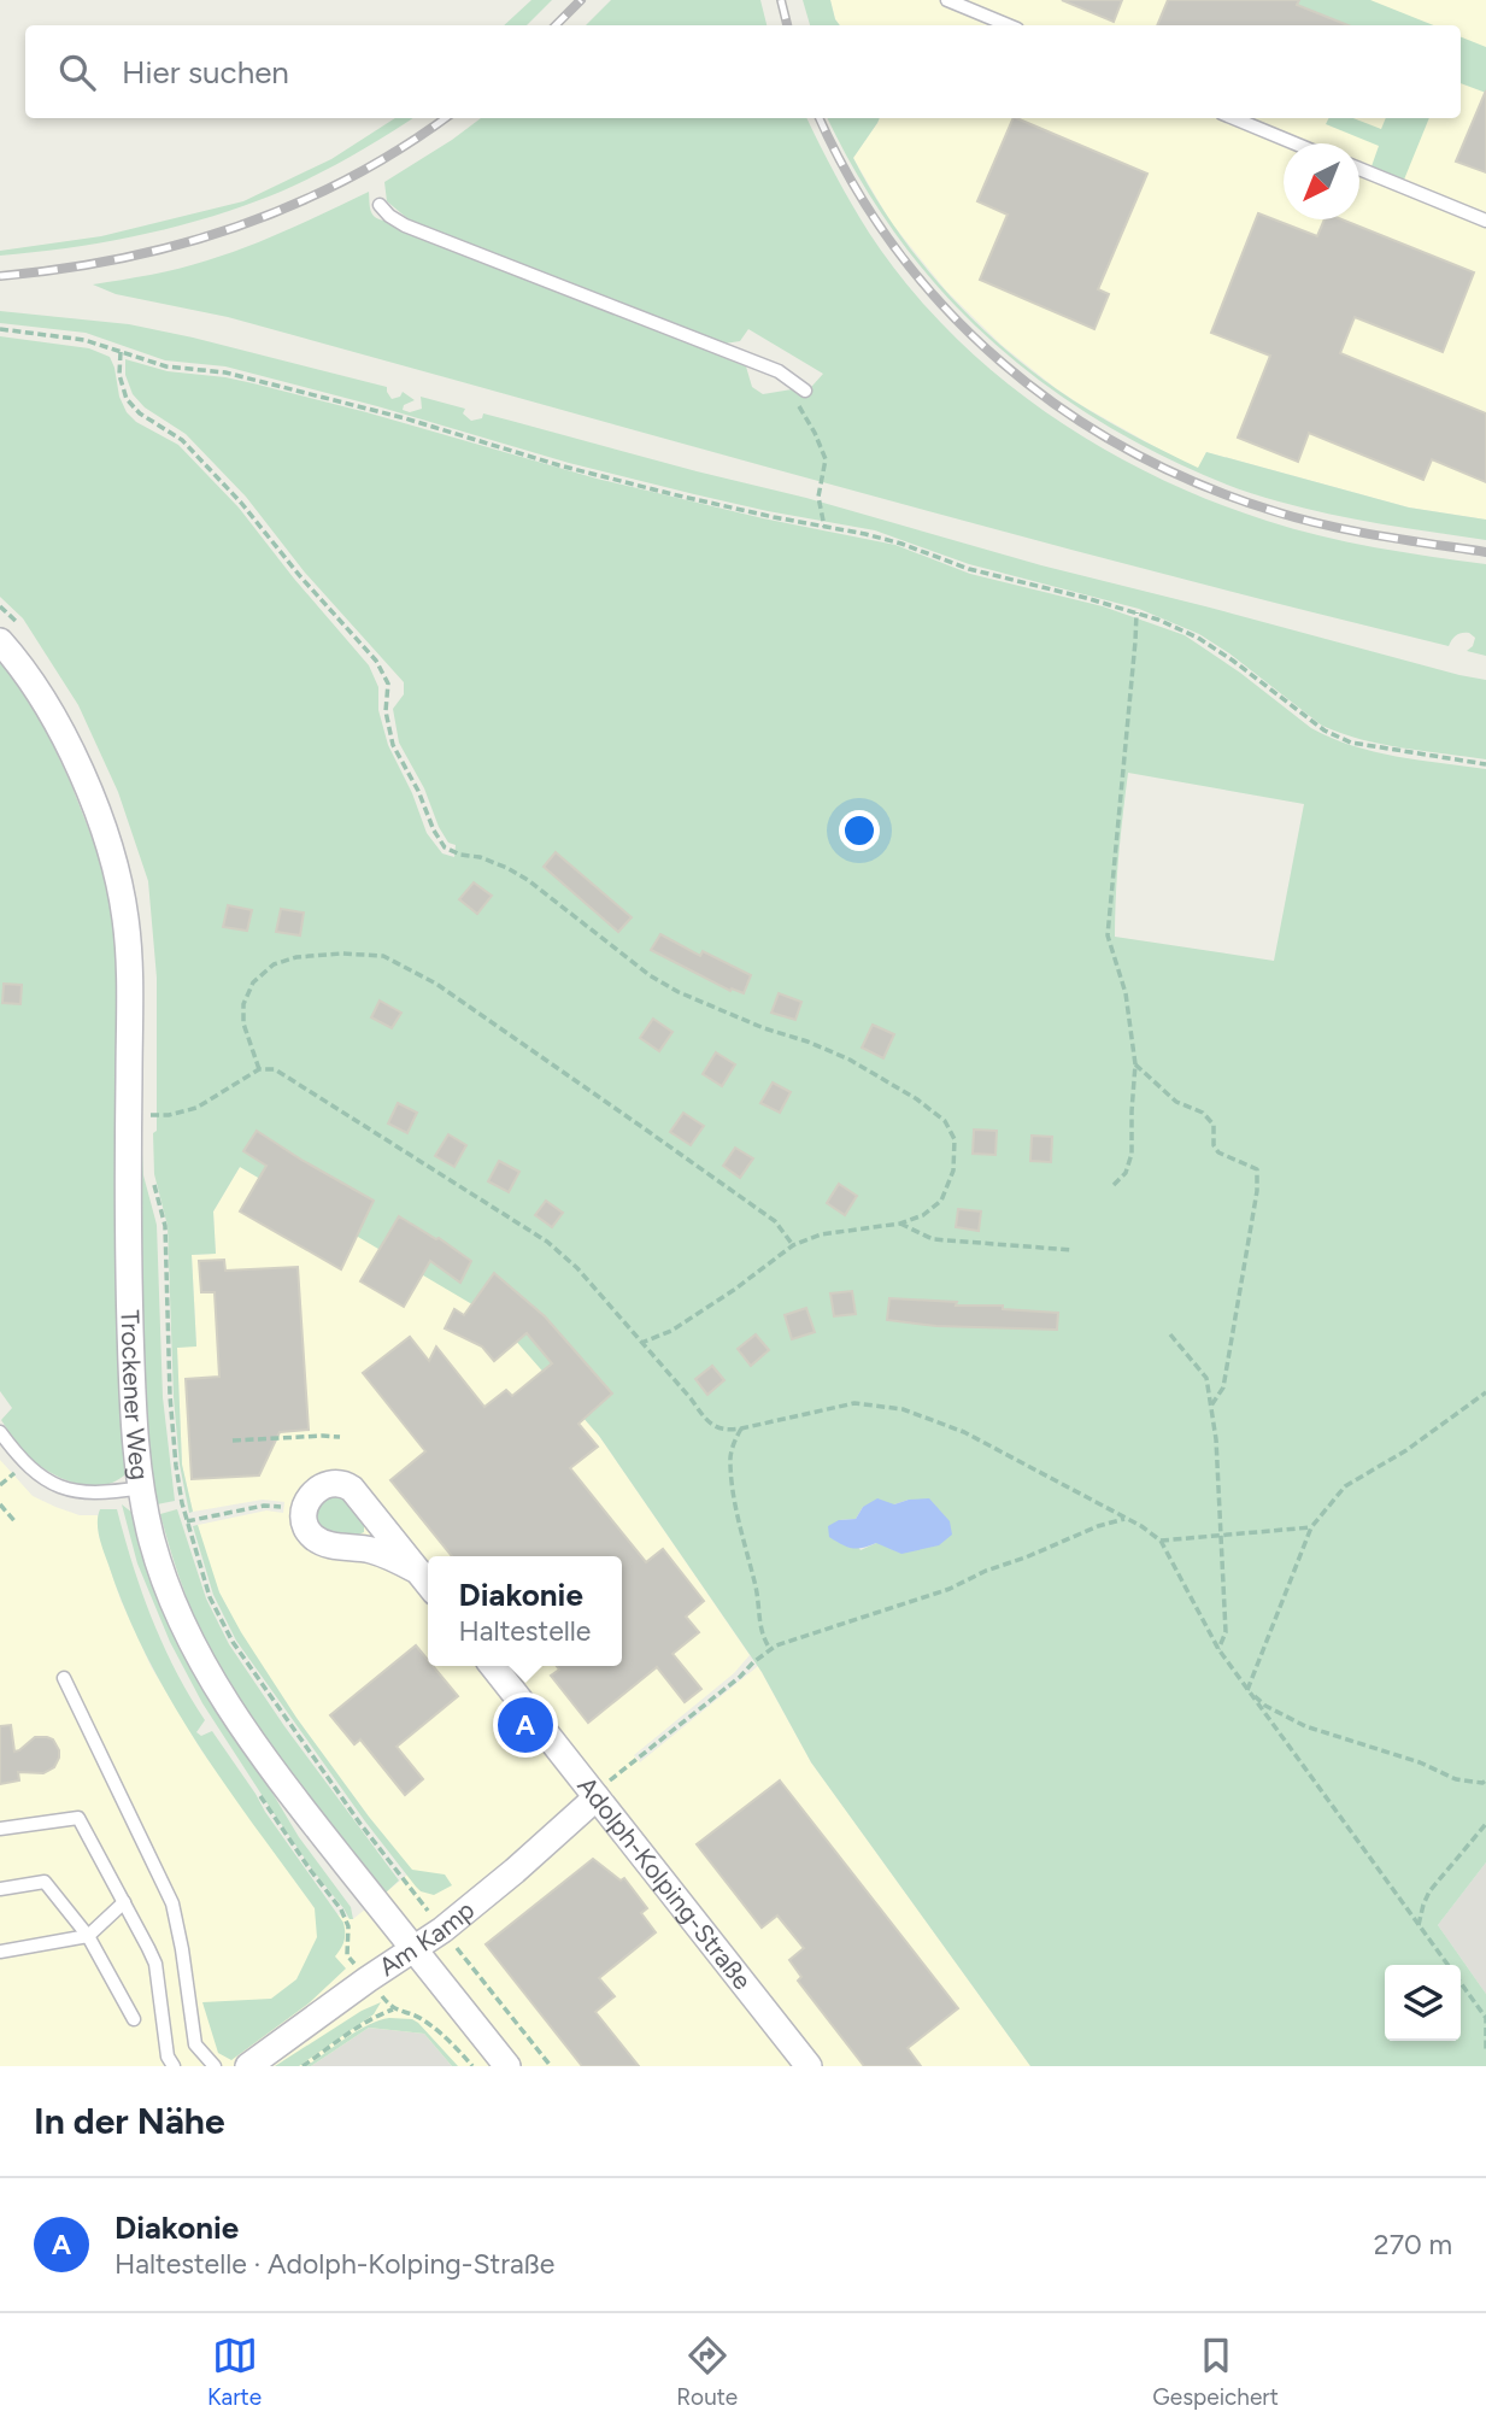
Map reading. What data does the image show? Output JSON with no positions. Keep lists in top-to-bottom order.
{
  "streets": {
    "street": ["Trockener Weg", "Adolph-Kolping-Straße", "Am Kamp"]
  },
  "crossings": [
    ["Trockener Weg", "Am Kamp"],
    ["Adolph-Kolping-Straße", "Am Kamp"]
  ],
  "north": "bottom left",
  "page": {
    "search": "Hier suchen",
    "popup": ["Diakonie", "Haltestelle"],
    "pins": "A",
    "heading": "In der Nähe",
    "list": [
      {
        "mark": "A",
        "name": "Diakonie",
        "note": "Haltestelle · Adolph-Kolping-Straße",
        "value": "270 m"
      }
    ],
    "nav": ["Karte", "Route", "Gespeichert"]
  }
}
